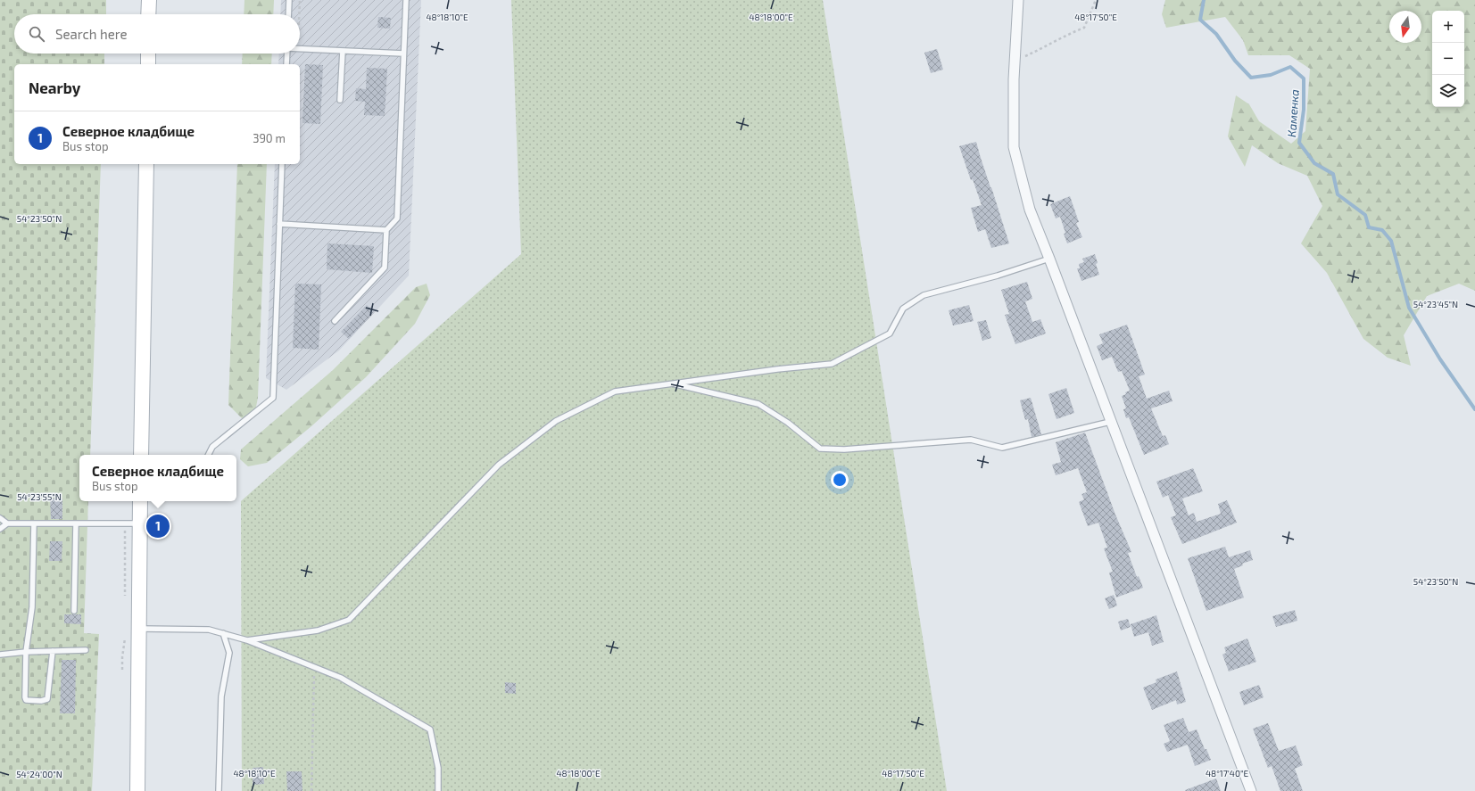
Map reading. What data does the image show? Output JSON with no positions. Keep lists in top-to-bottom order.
{
  "water": ["Каменка"],
  "north": "bottom",
  "page": {
    "map_buttons": ["+", "−"],
    "search": "Search here",
    "heading": "Nearby",
    "list": [
      {
        "mark": "1",
        "name": "Северное кладбище",
        "note": "Bus stop",
        "value": "390 m"
      }
    ],
    "popup": ["Северное кладбище", "Bus stop"],
    "pins": "1"
  },
  "coordinates": [
    "48°18'10\"E",
    "48°18'00\"E",
    "48°17'50\"E",
    "54°23'50\"N",
    "54°23'45\"N",
    "54°23'55\"N",
    "48°17'40\"E",
    "54°24'00\"N"
  ]
}
